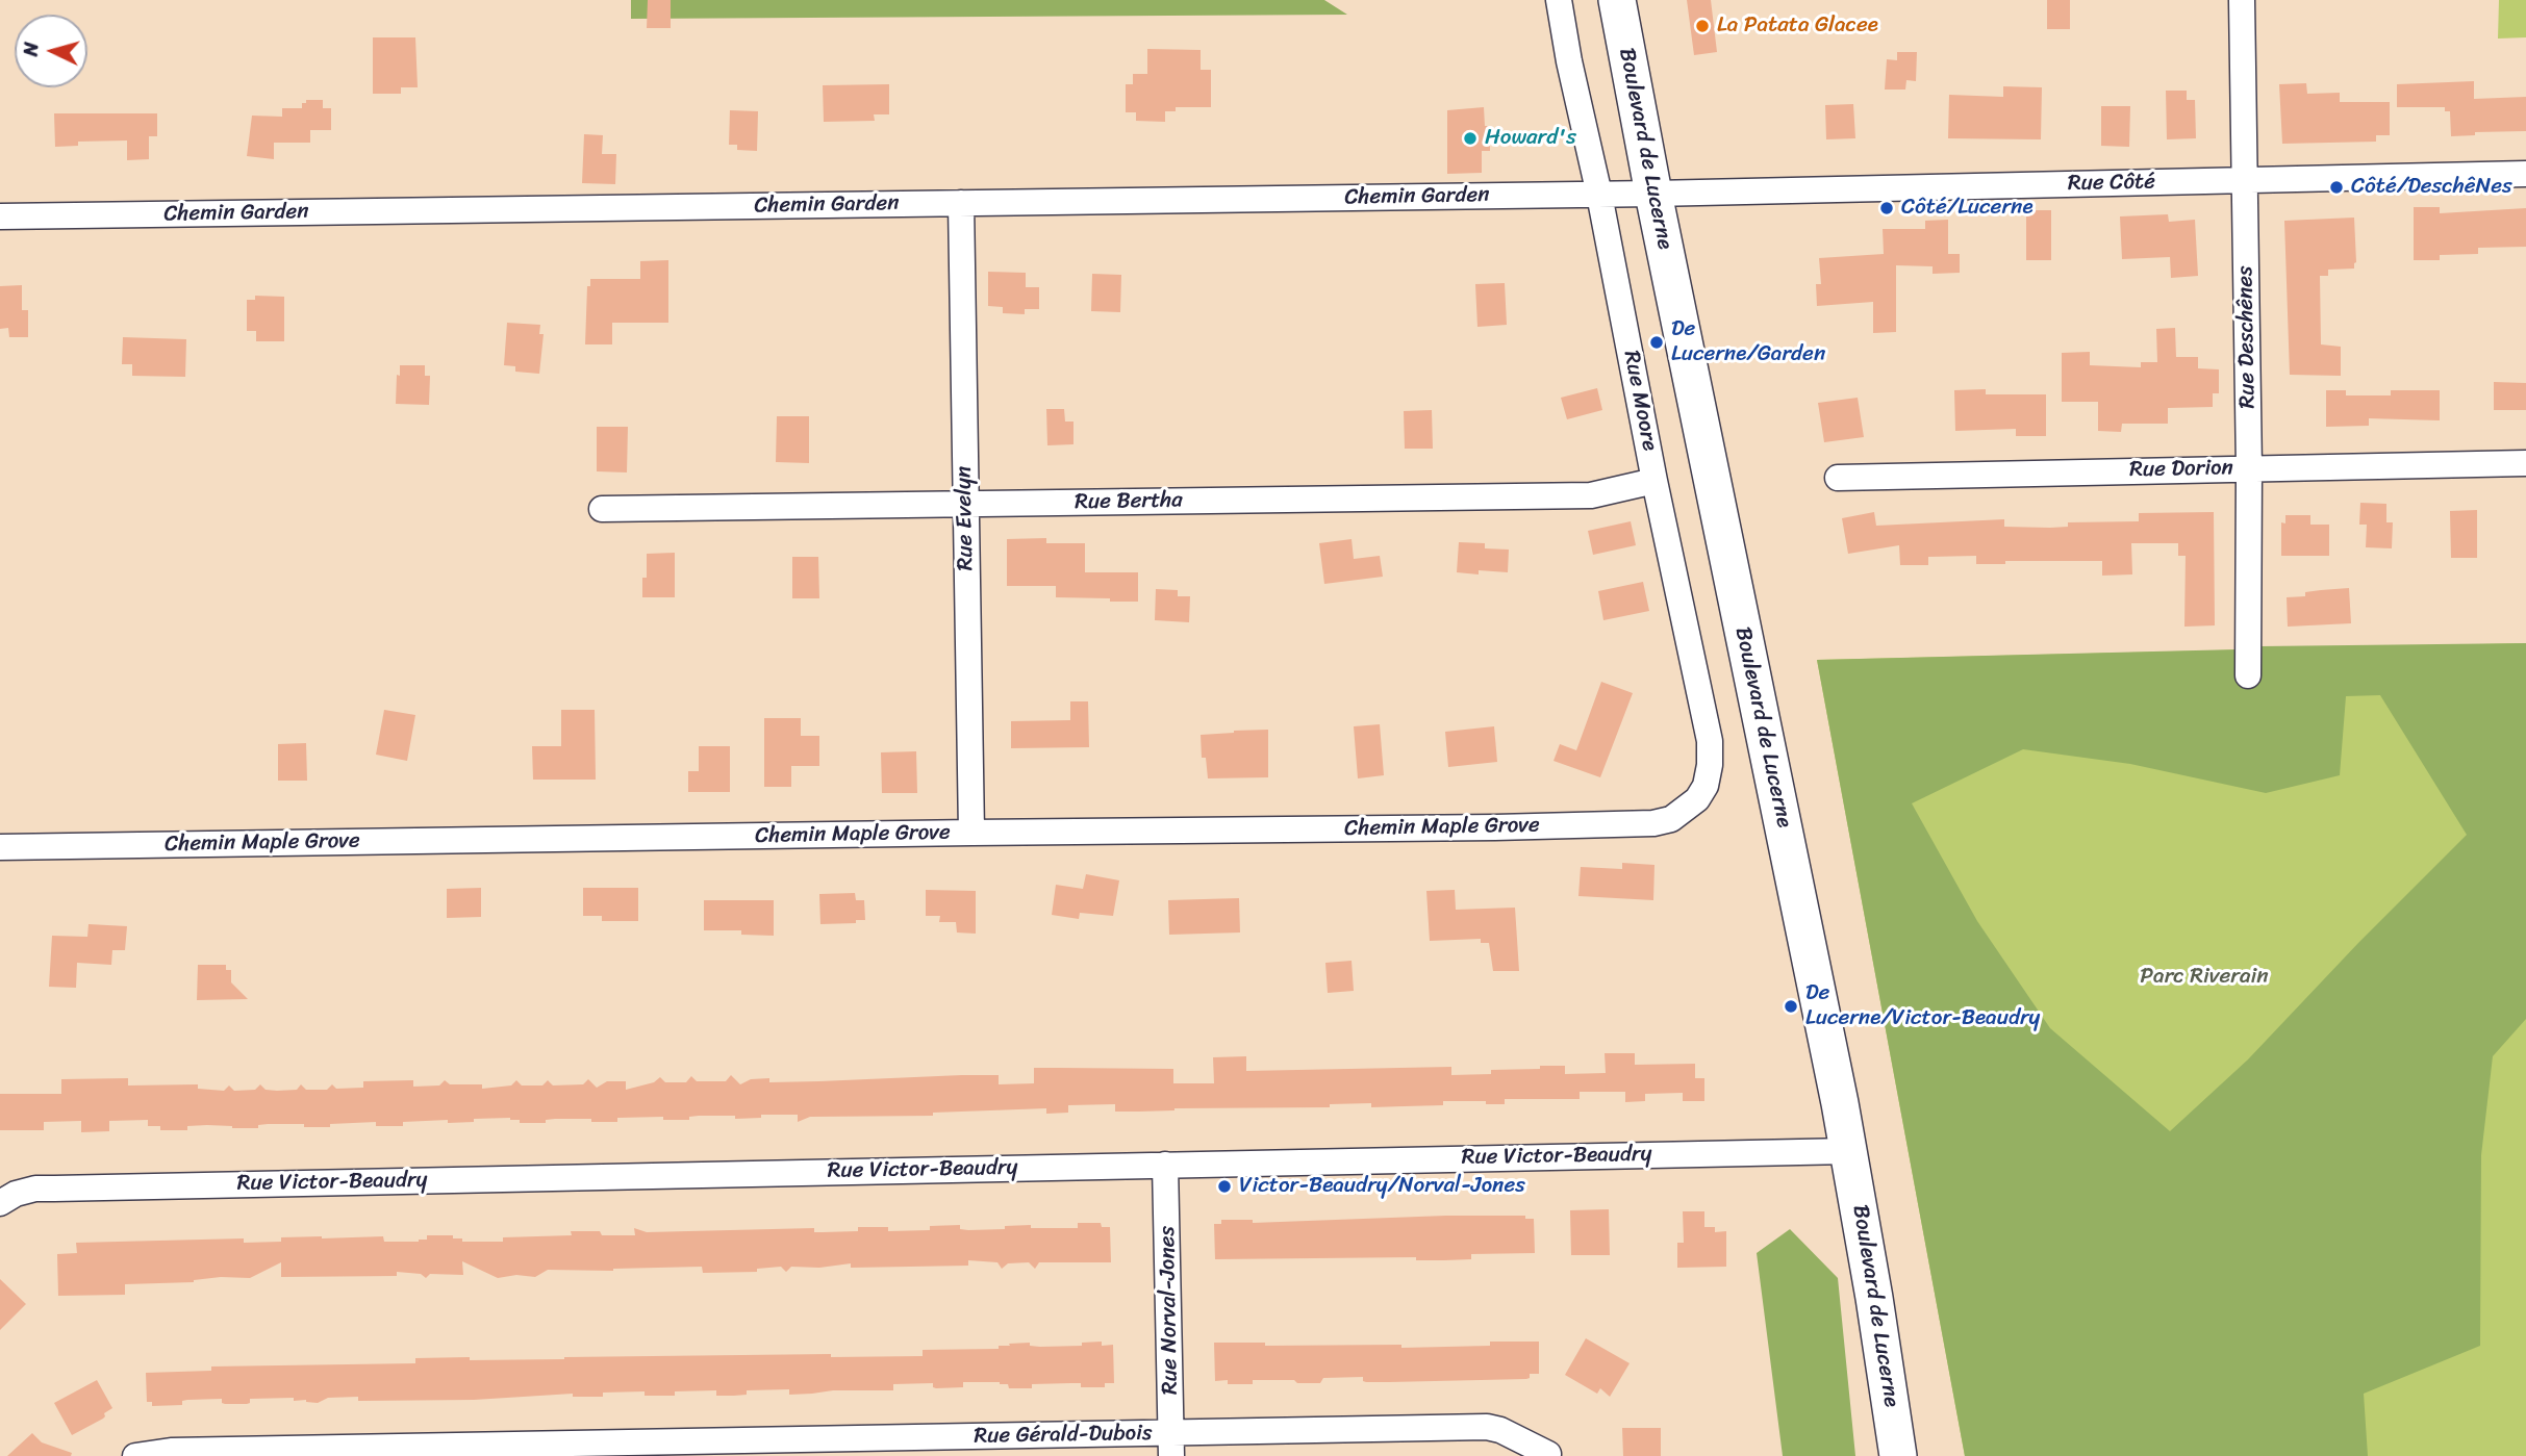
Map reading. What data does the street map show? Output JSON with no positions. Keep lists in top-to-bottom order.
{
  "streets": {
    "main road": ["Boulevard de Lucerne"],
    "street": [
      "Rue Côté",
      "Chemin Garden",
      "Rue Deschênes",
      "Rue Moore",
      "Rue Dorion",
      "Rue Bertha",
      "Rue Evelyn",
      "Chemin Maple Grove",
      "Rue Victor-Beaudry",
      "Rue Norval-Jones",
      "Rue Gérald-Dubois"
    ]
  },
  "crossings": [
    ["Boulevard de Lucerne", "Rue Côté"],
    ["Boulevard de Lucerne", "Chemin Garden"],
    ["Boulevard de Lucerne", "Rue Victor-Beaudry"],
    ["Rue Côté", "Chemin Garden"],
    ["Rue Côté", "Rue Deschênes"],
    ["Chemin Garden", "Rue Moore"],
    ["Chemin Garden", "Rue Evelyn"],
    ["Rue Deschênes", "Rue Dorion"],
    ["Rue Moore", "Rue Bertha"],
    ["Rue Moore", "Chemin Maple Grove"],
    ["Rue Bertha", "Rue Evelyn"],
    ["Rue Evelyn", "Chemin Maple Grove"],
    ["Rue Victor-Beaudry", "Rue Norval-Jones"],
    ["Rue Norval-Jones", "Rue Gérald-Dubois"]
  ],
  "parks": ["Parc Riverain"],
  "places": [
    "La Patata Glacee",
    "Howard's",
    "Côté/DeschêNes",
    "Côté/Lucerne",
    "De Lucerne/Garden",
    "De Lucerne/Victor-Beaudry",
    "Victor-Beaudry/Norval-Jones"
  ],
  "north": "left"
}
